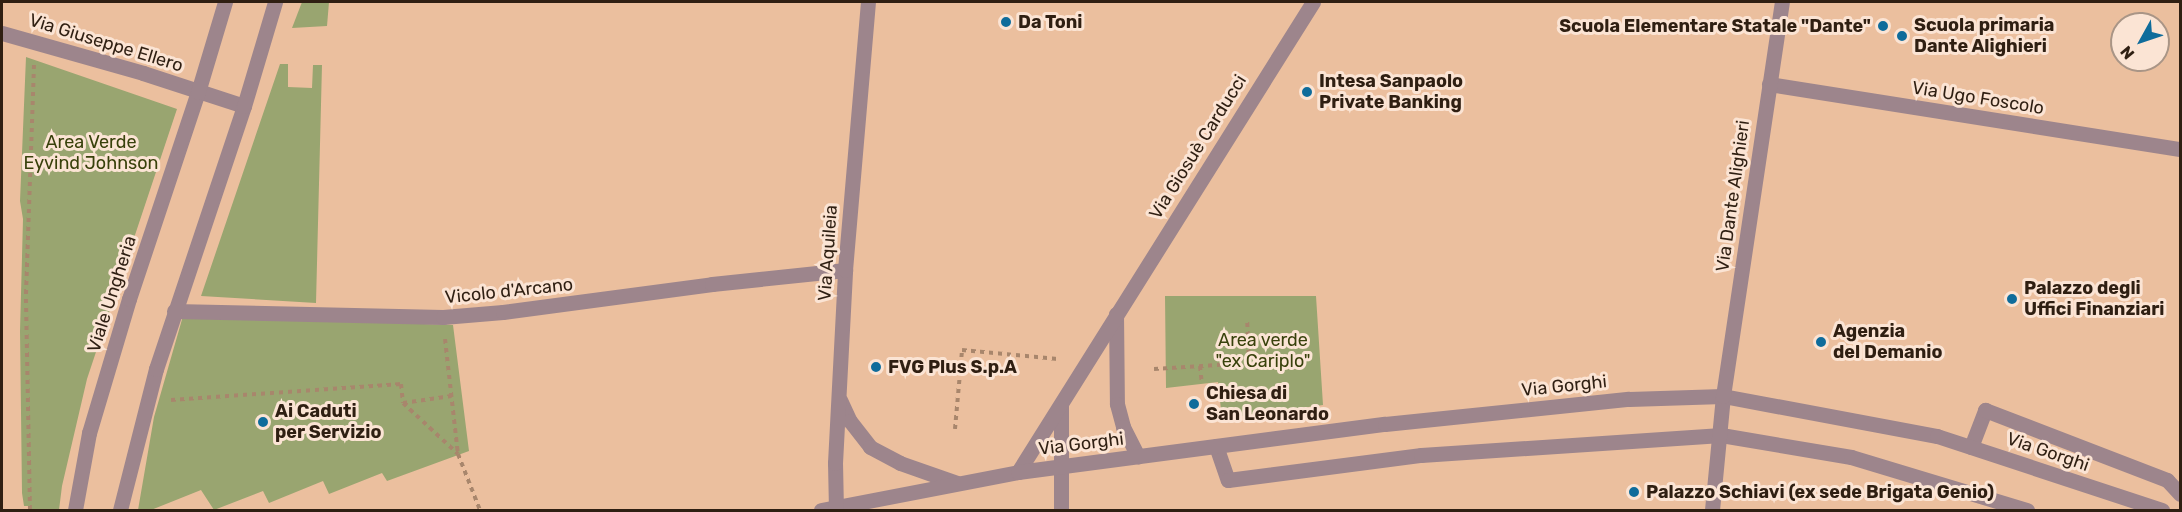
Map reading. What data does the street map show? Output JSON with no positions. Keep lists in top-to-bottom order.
{
  "streets": {
    "street": [
      "Via Giuseppe Ellero",
      "Via Ugo Foscolo",
      "Via Giosuè Carducci",
      "Via Dante Alighieri",
      "Via Aquileia",
      "Vicolo d'Arcano",
      "Viale Ungheria",
      "Via Gorghi"
    ]
  },
  "crossings": [
    ["Via Giuseppe Ellero", "Viale Ungheria"],
    ["Via Ugo Foscolo", "Via Dante Alighieri"],
    ["Via Giosuè Carducci", "Via Gorghi"],
    ["Via Dante Alighieri", "Via Gorghi"],
    ["Via Aquileia", "Vicolo d'Arcano"],
    ["Via Aquileia", "Via Gorghi"]
  ],
  "parks": ["Area Verde Eyvind Johnson", "Area verde \"ex Cariplo\""],
  "places": [
    "Da Toni",
    "Scuola Elementare Statale \"Dante\"",
    "Scuola primaria Dante Alighieri",
    "Intesa Sanpaolo Private Banking",
    "Palazzo degli Uffici Finanziari",
    "Agenzia del Demanio",
    "FVG Plus S.p.A",
    "Chiesa di San Leonardo",
    "Ai Caduti per Servizio",
    "Palazzo Schiavi (ex sede Brigata Genio)"
  ],
  "north": "bottom left"
}
